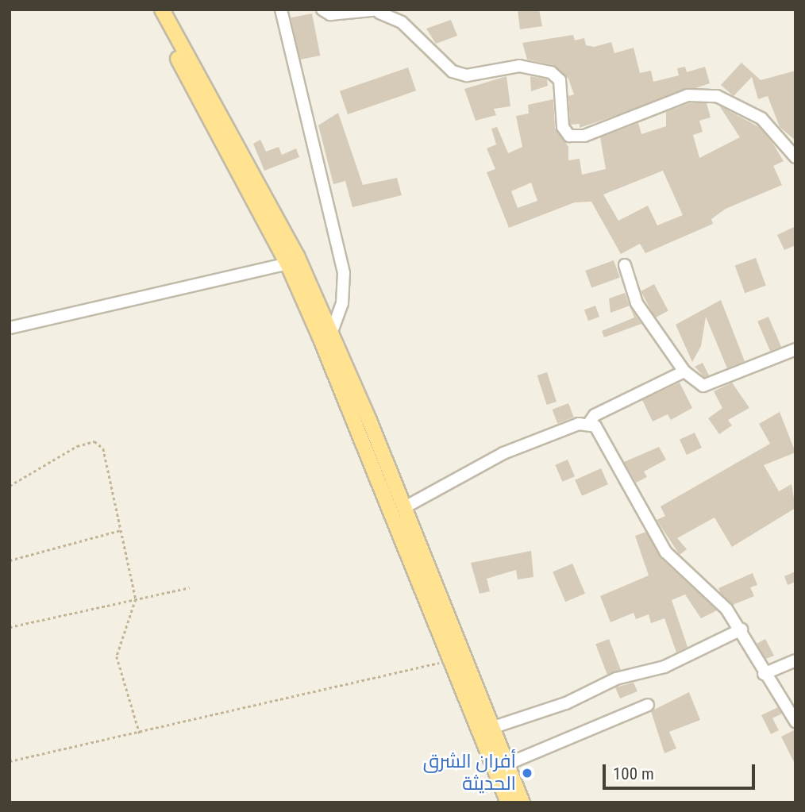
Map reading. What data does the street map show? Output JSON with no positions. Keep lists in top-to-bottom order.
{
  "places": ["أفران الشرق الحديثة"],
  "scale_bar": "100 m"
}
